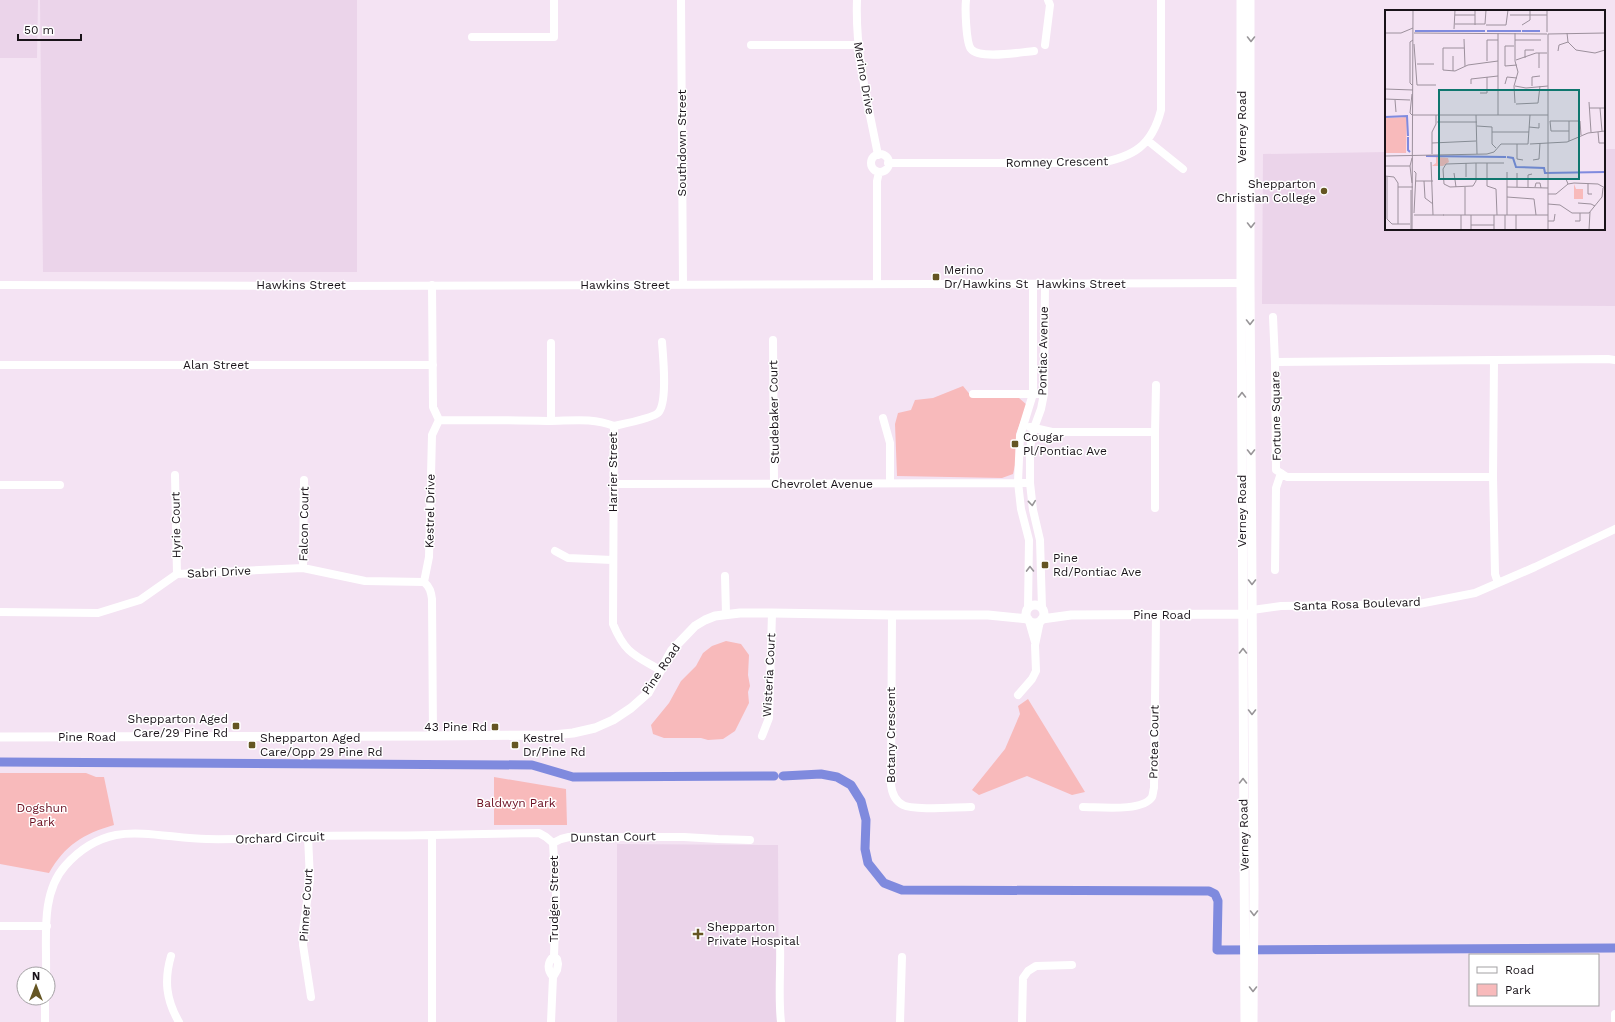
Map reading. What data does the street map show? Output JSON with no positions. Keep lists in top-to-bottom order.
{
  "streets": {
    "street": [
      "Merino Drive",
      "Verney Road",
      "Southdown Street",
      "Romney Crescent",
      "Hawkins Street",
      "Pontiac Avenue",
      "Alan Street",
      "Studebaker Court",
      "Fortune Square",
      "Harrier Street",
      "Chevrolet Avenue",
      "Kestrel Drive",
      "Falcon Court",
      "Hyrie Court",
      "Sabri Drive",
      "Santa Rosa Boulevard",
      "Pine Road",
      "Wisteria Court",
      "Botany Crescent",
      "Protea Court",
      "Dunstan Court",
      "Orchard Circuit",
      "Trudgen Street",
      "Pinner Court"
    ]
  },
  "crossings": [
    ["Merino Drive", "Romney Crescent"],
    ["Verney Road", "Hawkins Street"],
    ["Verney Road", "Santa Rosa Boulevard"],
    ["Verney Road", "Pine Road"],
    ["Southdown Street", "Hawkins Street"],
    ["Hawkins Street", "Pontiac Avenue"],
    ["Pontiac Avenue", "Chevrolet Avenue"],
    ["Pontiac Avenue", "Pine Road"],
    ["Studebaker Court", "Chevrolet Avenue"],
    ["Harrier Street", "Chevrolet Avenue"],
    ["Harrier Street", "Kestrel Drive"],
    ["Harrier Street", "Pine Road"],
    ["Kestrel Drive", "Sabri Drive"],
    ["Falcon Court", "Sabri Drive"],
    ["Hyrie Court", "Sabri Drive"],
    ["Santa Rosa Boulevard", "Pine Road"],
    ["Pine Road", "Wisteria Court"],
    ["Pine Road", "Botany Crescent"],
    ["Pine Road", "Protea Court"],
    ["Dunstan Court", "Orchard Circuit"],
    ["Dunstan Court", "Trudgen Street"],
    ["Orchard Circuit", "Pinner Court"]
  ],
  "parks": ["Baldwyn Park", "Dogshun Park"],
  "places": {
    "other": ["Shepparton Christian College"],
    "transit": [
      "Merino Dr/Hawkins St",
      "Cougar Pl/Pontiac Ave",
      "Pine Rd/Pontiac Ave",
      "Shepparton Aged Care/29 Pine Rd",
      "43 Pine Rd",
      "Shepparton Aged Care/Opp 29 Pine Rd",
      "Kestrel Dr/Pine Rd"
    ],
    "health": ["Shepparton Private Hospital"]
  },
  "legend": ["Road", "Park"],
  "scale_bar": "50 m",
  "north": "top"
}
